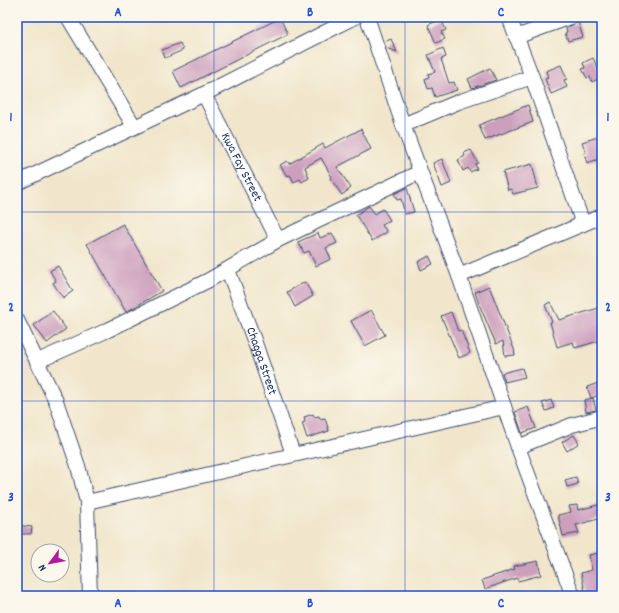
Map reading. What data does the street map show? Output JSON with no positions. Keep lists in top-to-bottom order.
{
  "streets": {
    "street": ["Kwa Fay Street", "Chagga Street"]
  },
  "north": "bottom left",
  "grid": {
    "columns": ["A", "B", "C"],
    "rows": ["1", "2", "3"]
  }
}
